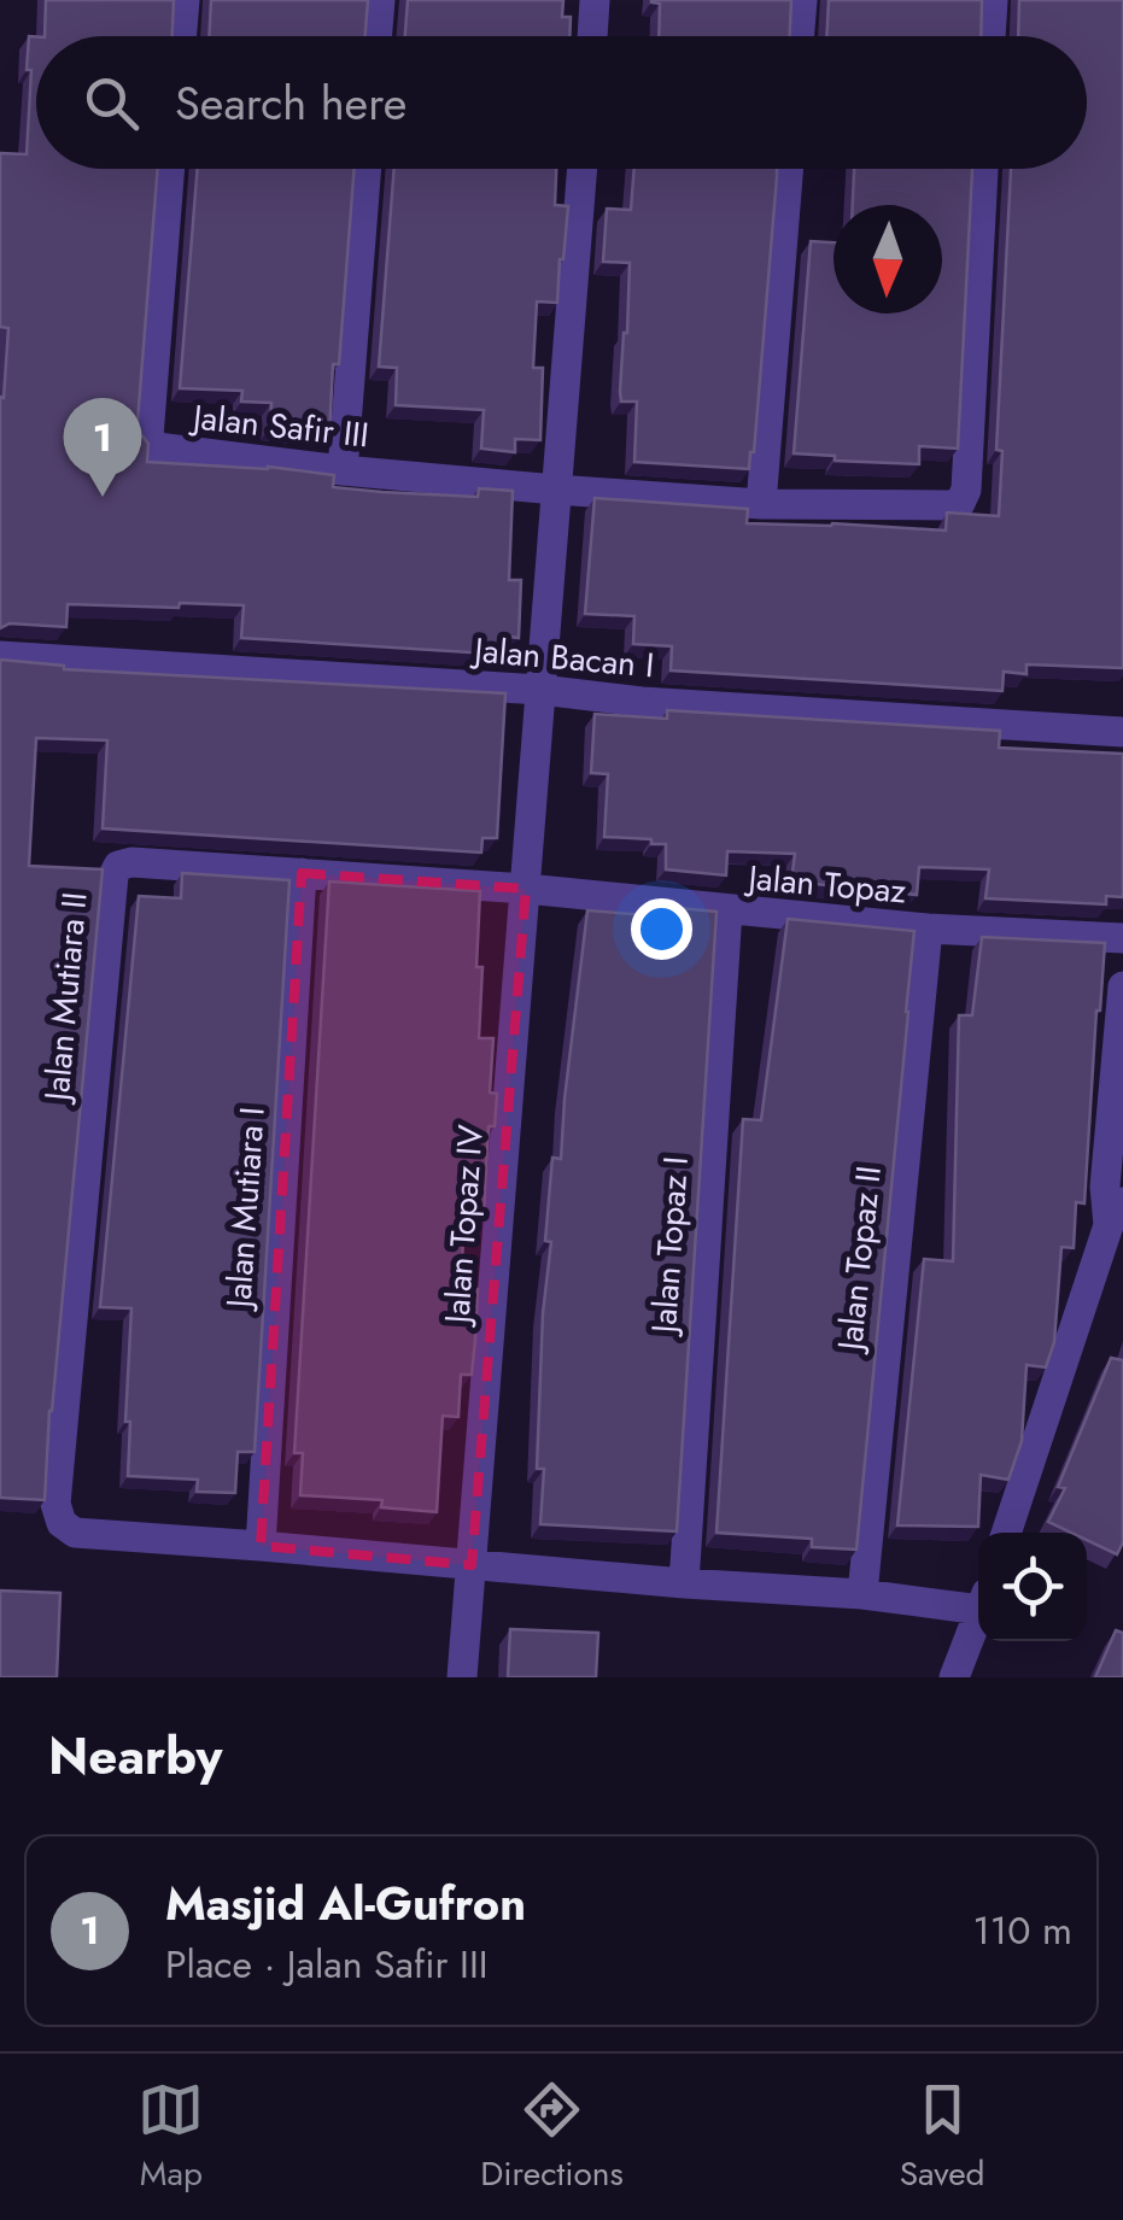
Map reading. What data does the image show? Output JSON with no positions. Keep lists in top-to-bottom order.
{
  "streets": {
    "street": [
      "Jalan Safir III",
      "Jalan Bacan I",
      "Jalan Topaz",
      "Jalan Mutiara II",
      "Jalan Mutiara I",
      "Jalan Topaz IV",
      "Jalan Topaz I",
      "Jalan Topaz II"
    ]
  },
  "crossings": [
    ["Jalan Topaz", "Jalan Mutiara II"],
    ["Jalan Topaz", "Jalan Topaz IV"],
    ["Jalan Topaz", "Jalan Topaz I"],
    ["Jalan Topaz", "Jalan Topaz II"],
    ["Jalan Mutiara II", "Jalan Mutiara I"],
    ["Jalan Mutiara II", "Jalan Topaz IV"]
  ],
  "north": "bottom",
  "page": {
    "search": "Search here",
    "pins": "1",
    "heading": "Nearby",
    "list": [
      {
        "mark": "1",
        "name": "Masjid Al-Gufron",
        "note": "Place · Jalan Safir III",
        "value": "110 m"
      }
    ],
    "nav": ["Map", "Directions", "Saved"]
  }
}
